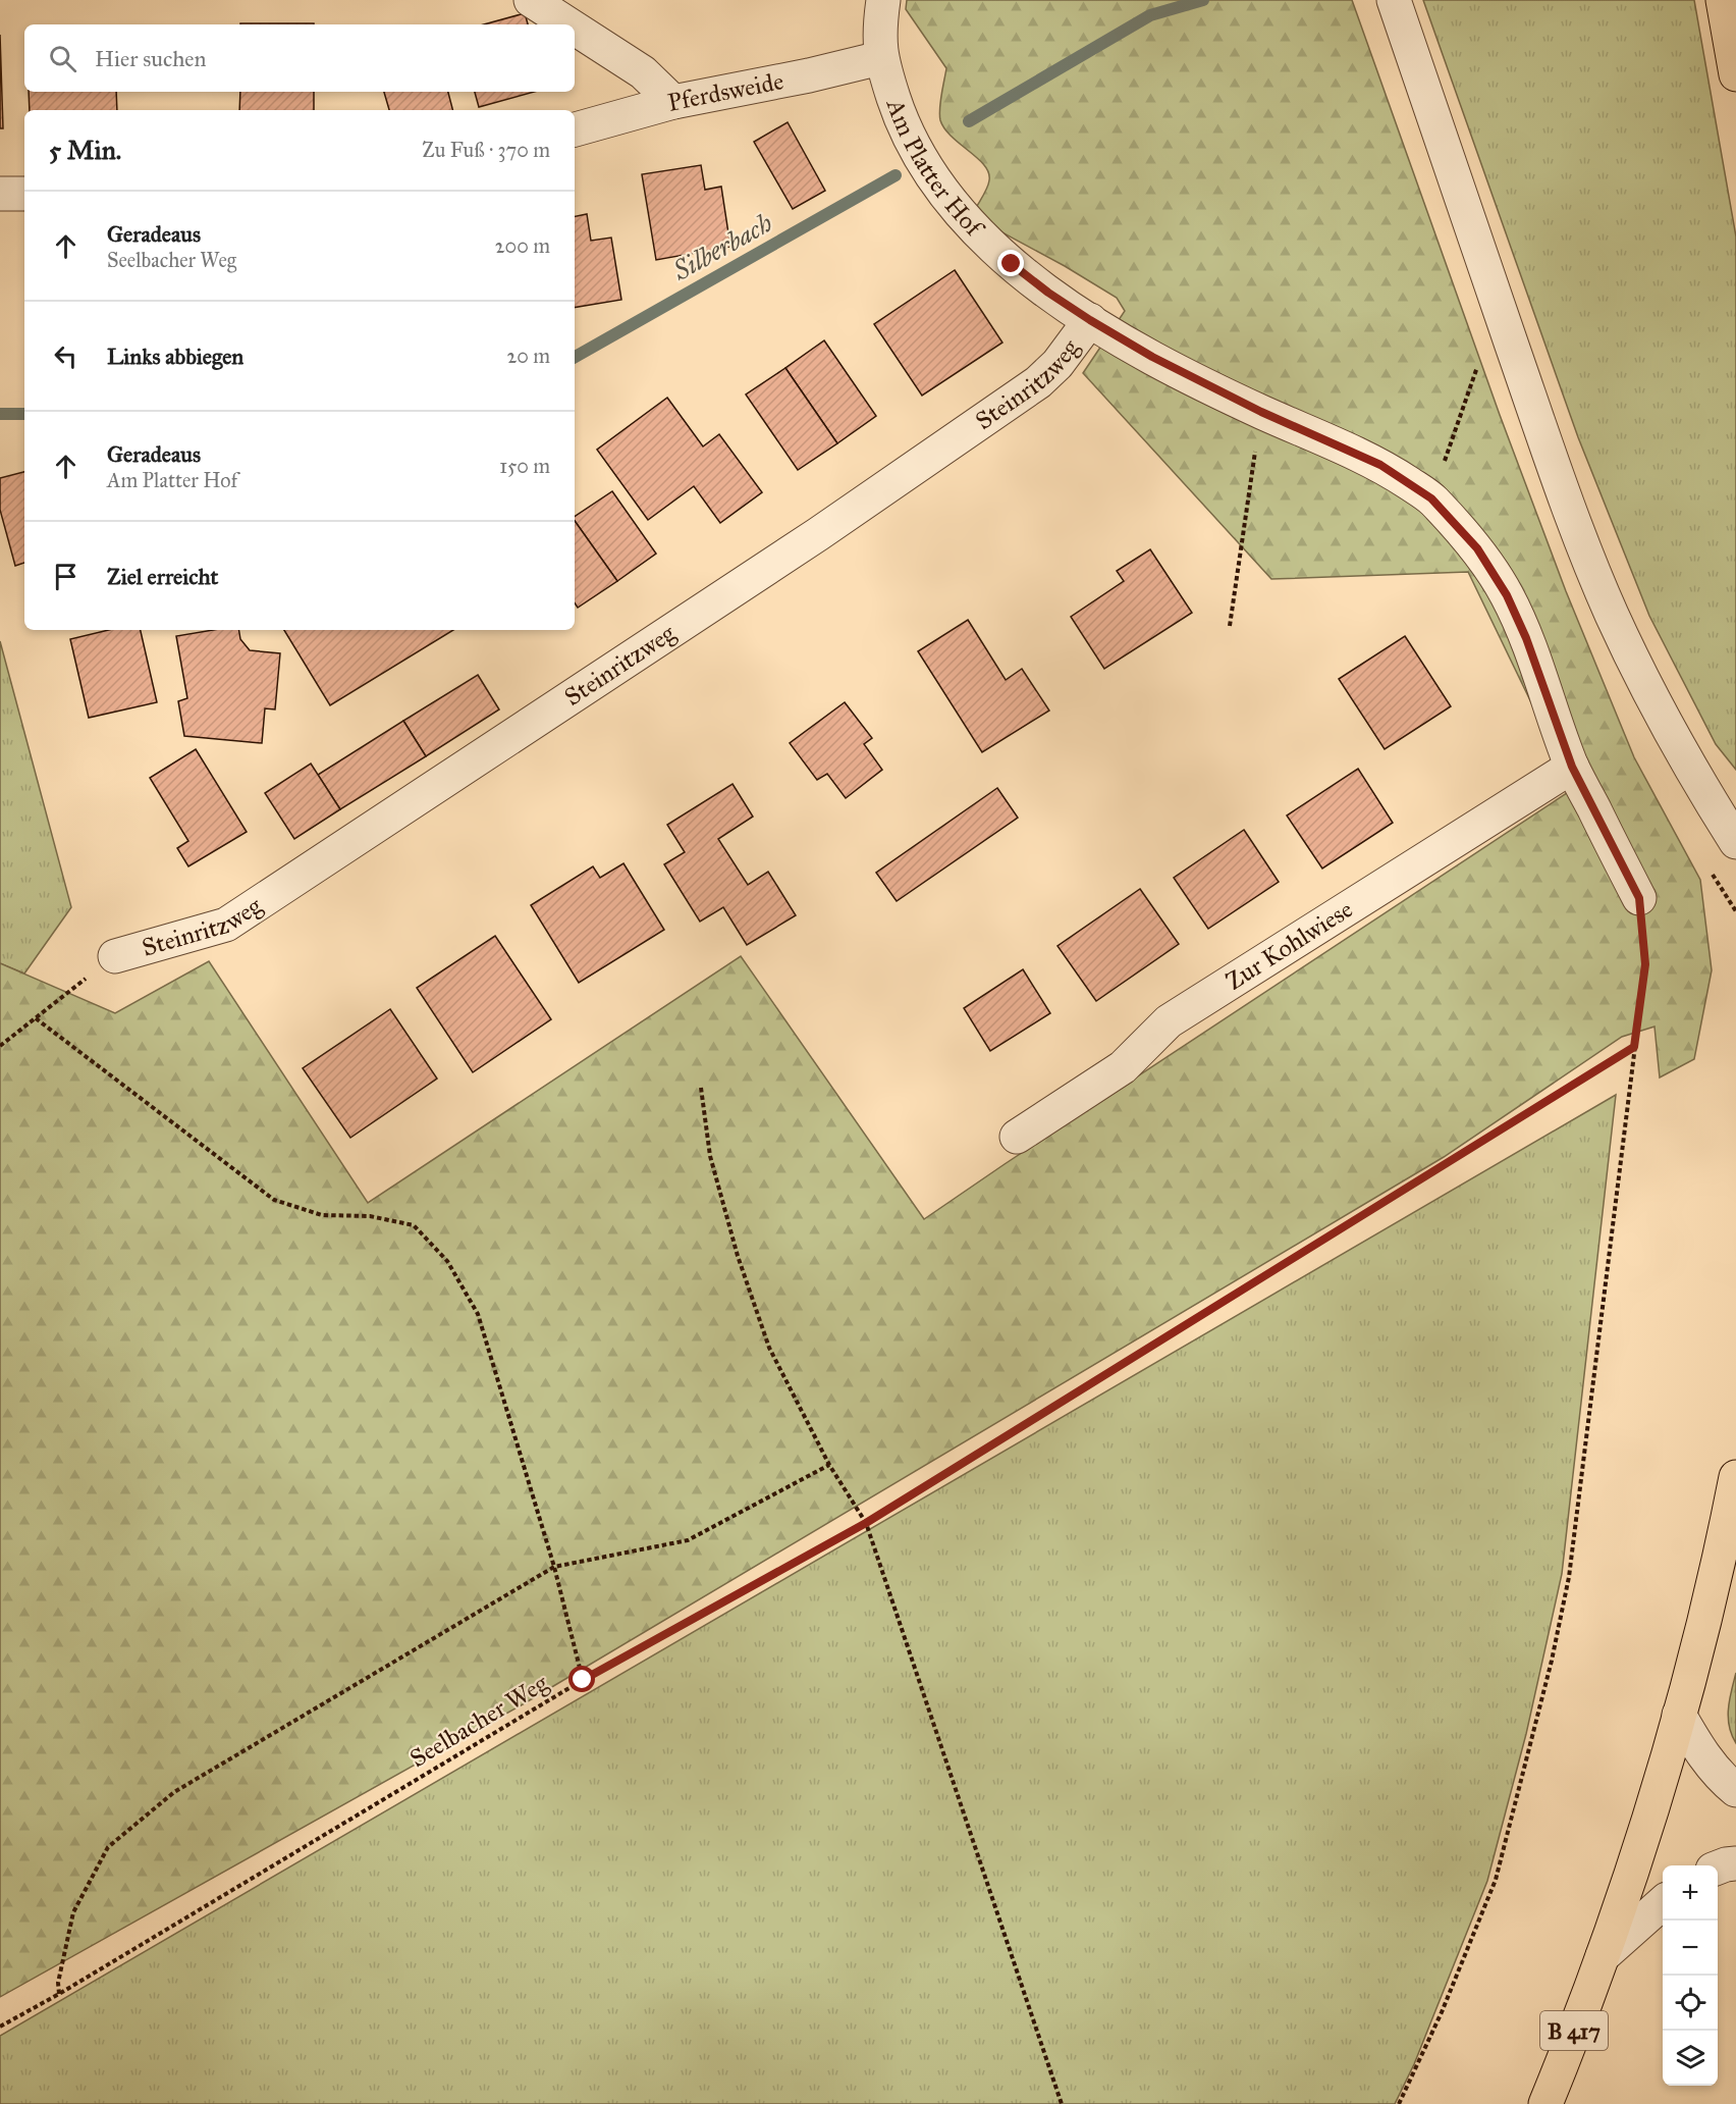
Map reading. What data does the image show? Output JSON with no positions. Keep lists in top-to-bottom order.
{
  "streets": {
    "main road": ["B 417"],
    "street": [
      "Pferdsweide",
      "Am Platter Hof",
      "Steinritzweg",
      "Zur Kohlwiese"
    ],
    "path": ["Seelbacher Weg"]
  },
  "crossings": [
    ["Pferdsweide", "Am Platter Hof"],
    ["Am Platter Hof", "Steinritzweg"],
    ["Am Platter Hof", "Zur Kohlwiese"]
  ],
  "water": ["Silberbach"],
  "page": {
    "search": "Hier suchen",
    "heading": ["5 Min.", "Zu Fuß · 370 m"],
    "list": [
      ["Geradeaus", "Seelbacher Weg", "200 m"],
      ["Links abbiegen", "20 m"],
      ["Geradeaus", "Am Platter Hof", "150 m"],
      "Ziel erreicht"
    ],
    "map_buttons": ["+", "−"]
  }
}
